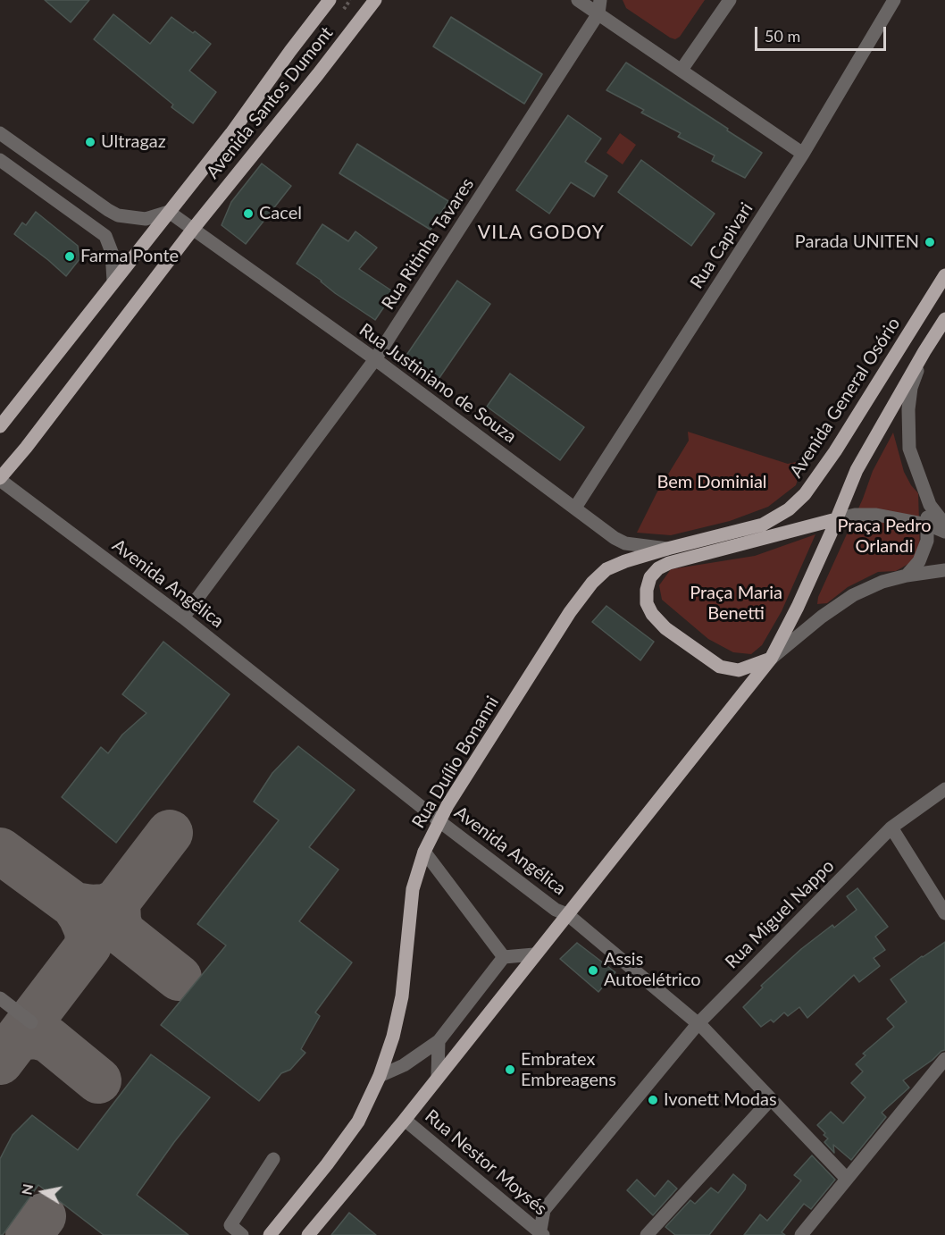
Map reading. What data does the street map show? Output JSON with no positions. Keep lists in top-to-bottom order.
{
  "streets": {
    "main road": ["Avenida Santos Dumont", "Avenida General Osório", "Rua Duílio Bonanni"],
    "street": [
      "Rua Ritinha Tavares",
      "Rua Capivari",
      "Rua Justiniano de Souza",
      "Avenida Angélica",
      "Rua Miguel Nappo",
      "Rua Nestor Moysés"
    ]
  },
  "crossings": [
    ["Avenida Santos Dumont", "Rua Justiniano de Souza"],
    ["Avenida Santos Dumont", "Avenida Angélica"],
    ["Rua Ritinha Tavares", "Rua Justiniano de Souza"],
    ["Rua Ritinha Tavares", "Avenida Angélica"],
    ["Rua Capivari", "Rua Justiniano de Souza"],
    ["Rua Justiniano de Souza", "Avenida General Osório"],
    ["Rua Justiniano de Souza", "Rua Duílio Bonanni"],
    ["Avenida General Osório", "Rua Duílio Bonanni"],
    ["Avenida Angélica", "Rua Duílio Bonanni"],
    ["Avenida Angélica", "Rua Miguel Nappo"],
    ["Rua Miguel Nappo", "Rua Nestor Moysés"]
  ],
  "districts": ["VILA GODOY"],
  "parks": ["Bem Dominial", "Praça Pedro Orlandi", "Praça Maria Benetti"],
  "places": [
    "Ultragaz",
    "Cacel",
    "Parada UNITEN",
    "Farma Ponte",
    "Assis Autoelétrico",
    "Embratex Embreagens",
    "Ivonett Modas"
  ],
  "scale_bar": "50 m",
  "north": "left"
}
